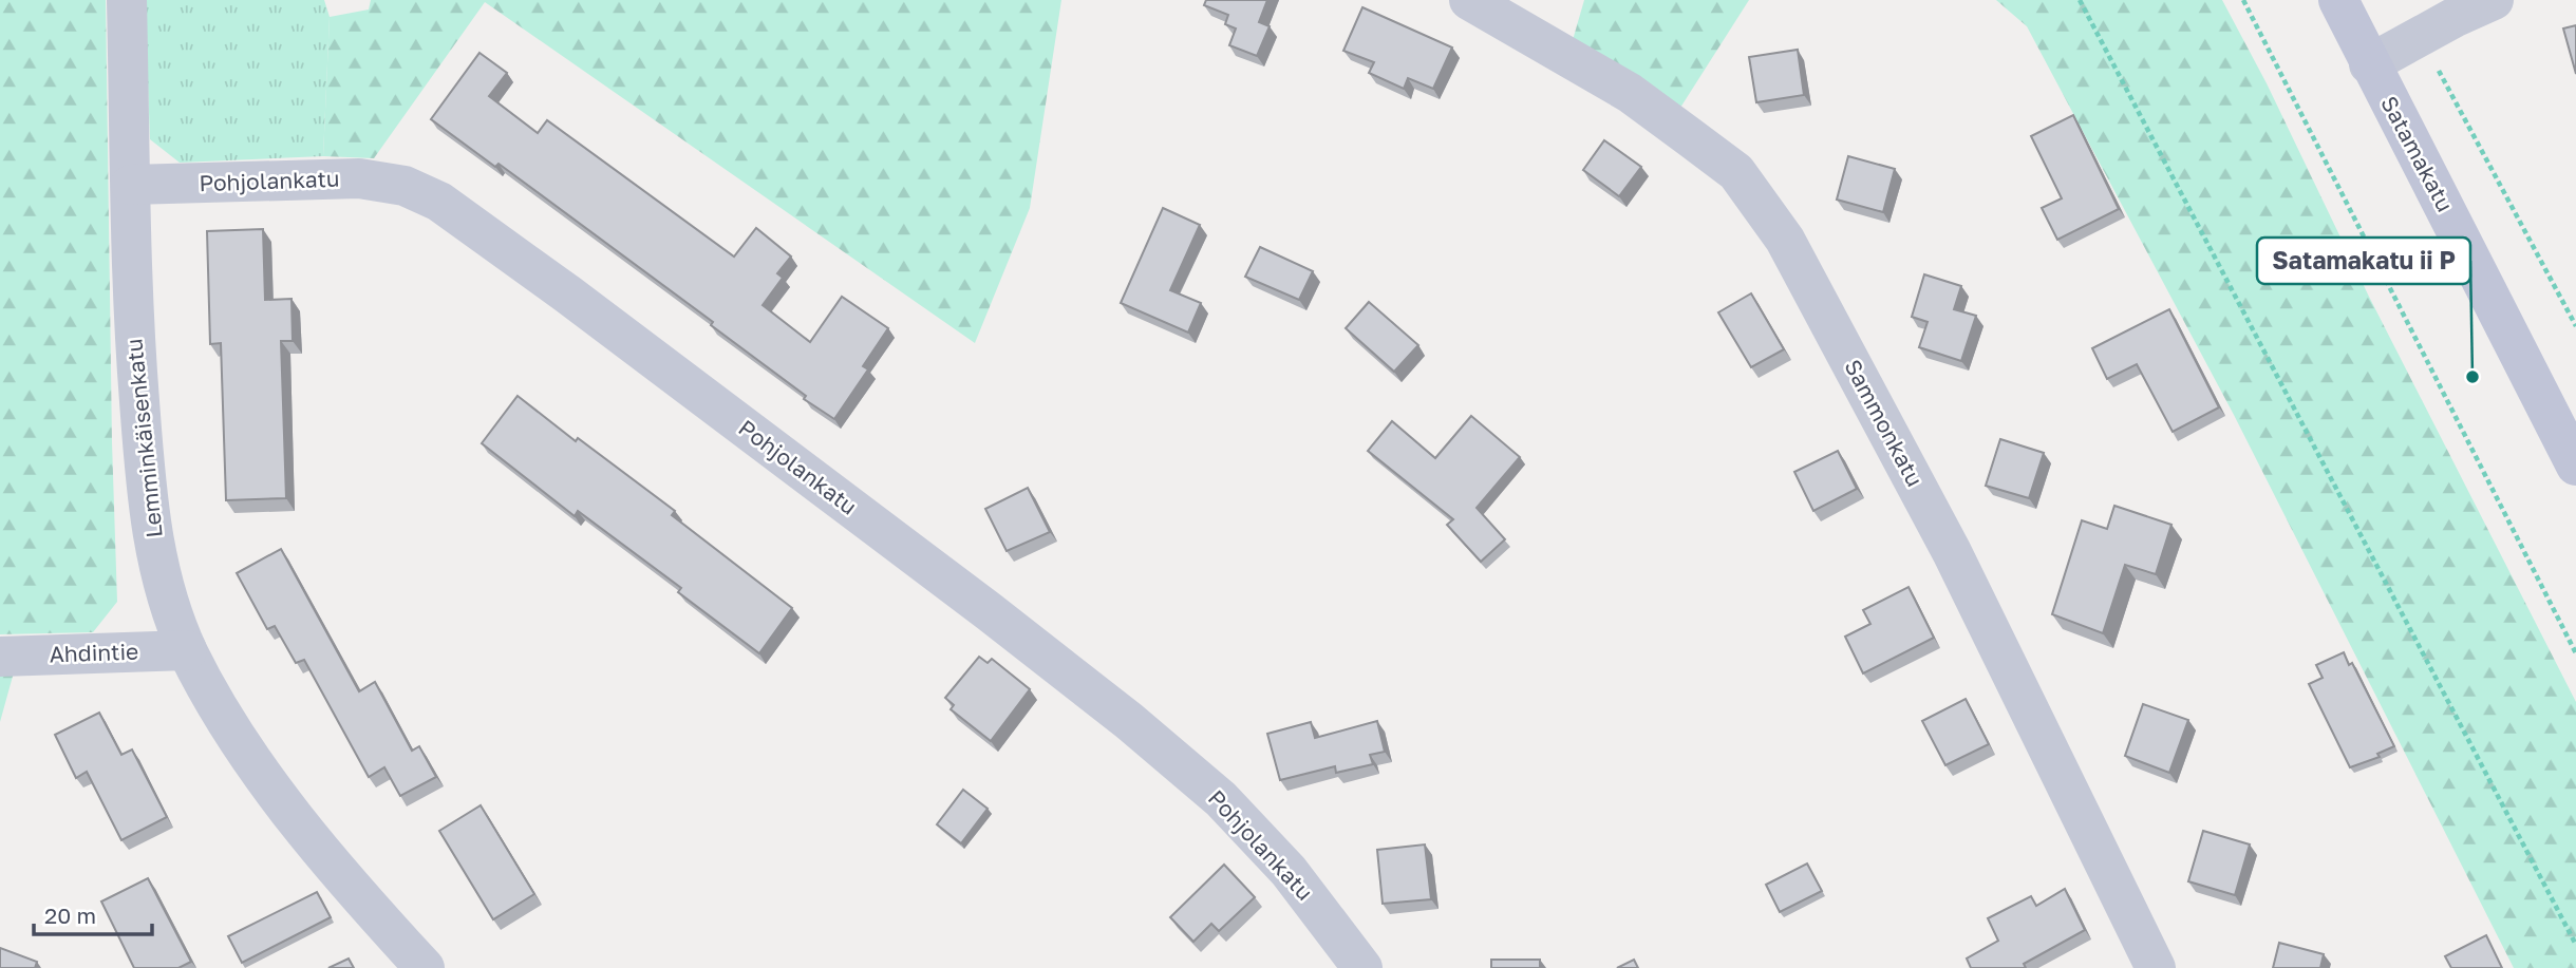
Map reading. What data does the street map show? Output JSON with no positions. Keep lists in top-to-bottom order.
{
  "streets": {
    "street": [
      "Satamakatu",
      "Pohjolankatu",
      "Sammonkatu",
      "Lemminkäisenkatu",
      "Ahdintie"
    ]
  },
  "crossings": [
    ["Pohjolankatu", "Lemminkäisenkatu"],
    ["Lemminkäisenkatu", "Ahdintie"]
  ],
  "places": ["Satamakatu ii P"],
  "scale_bar": "20 m"
}
